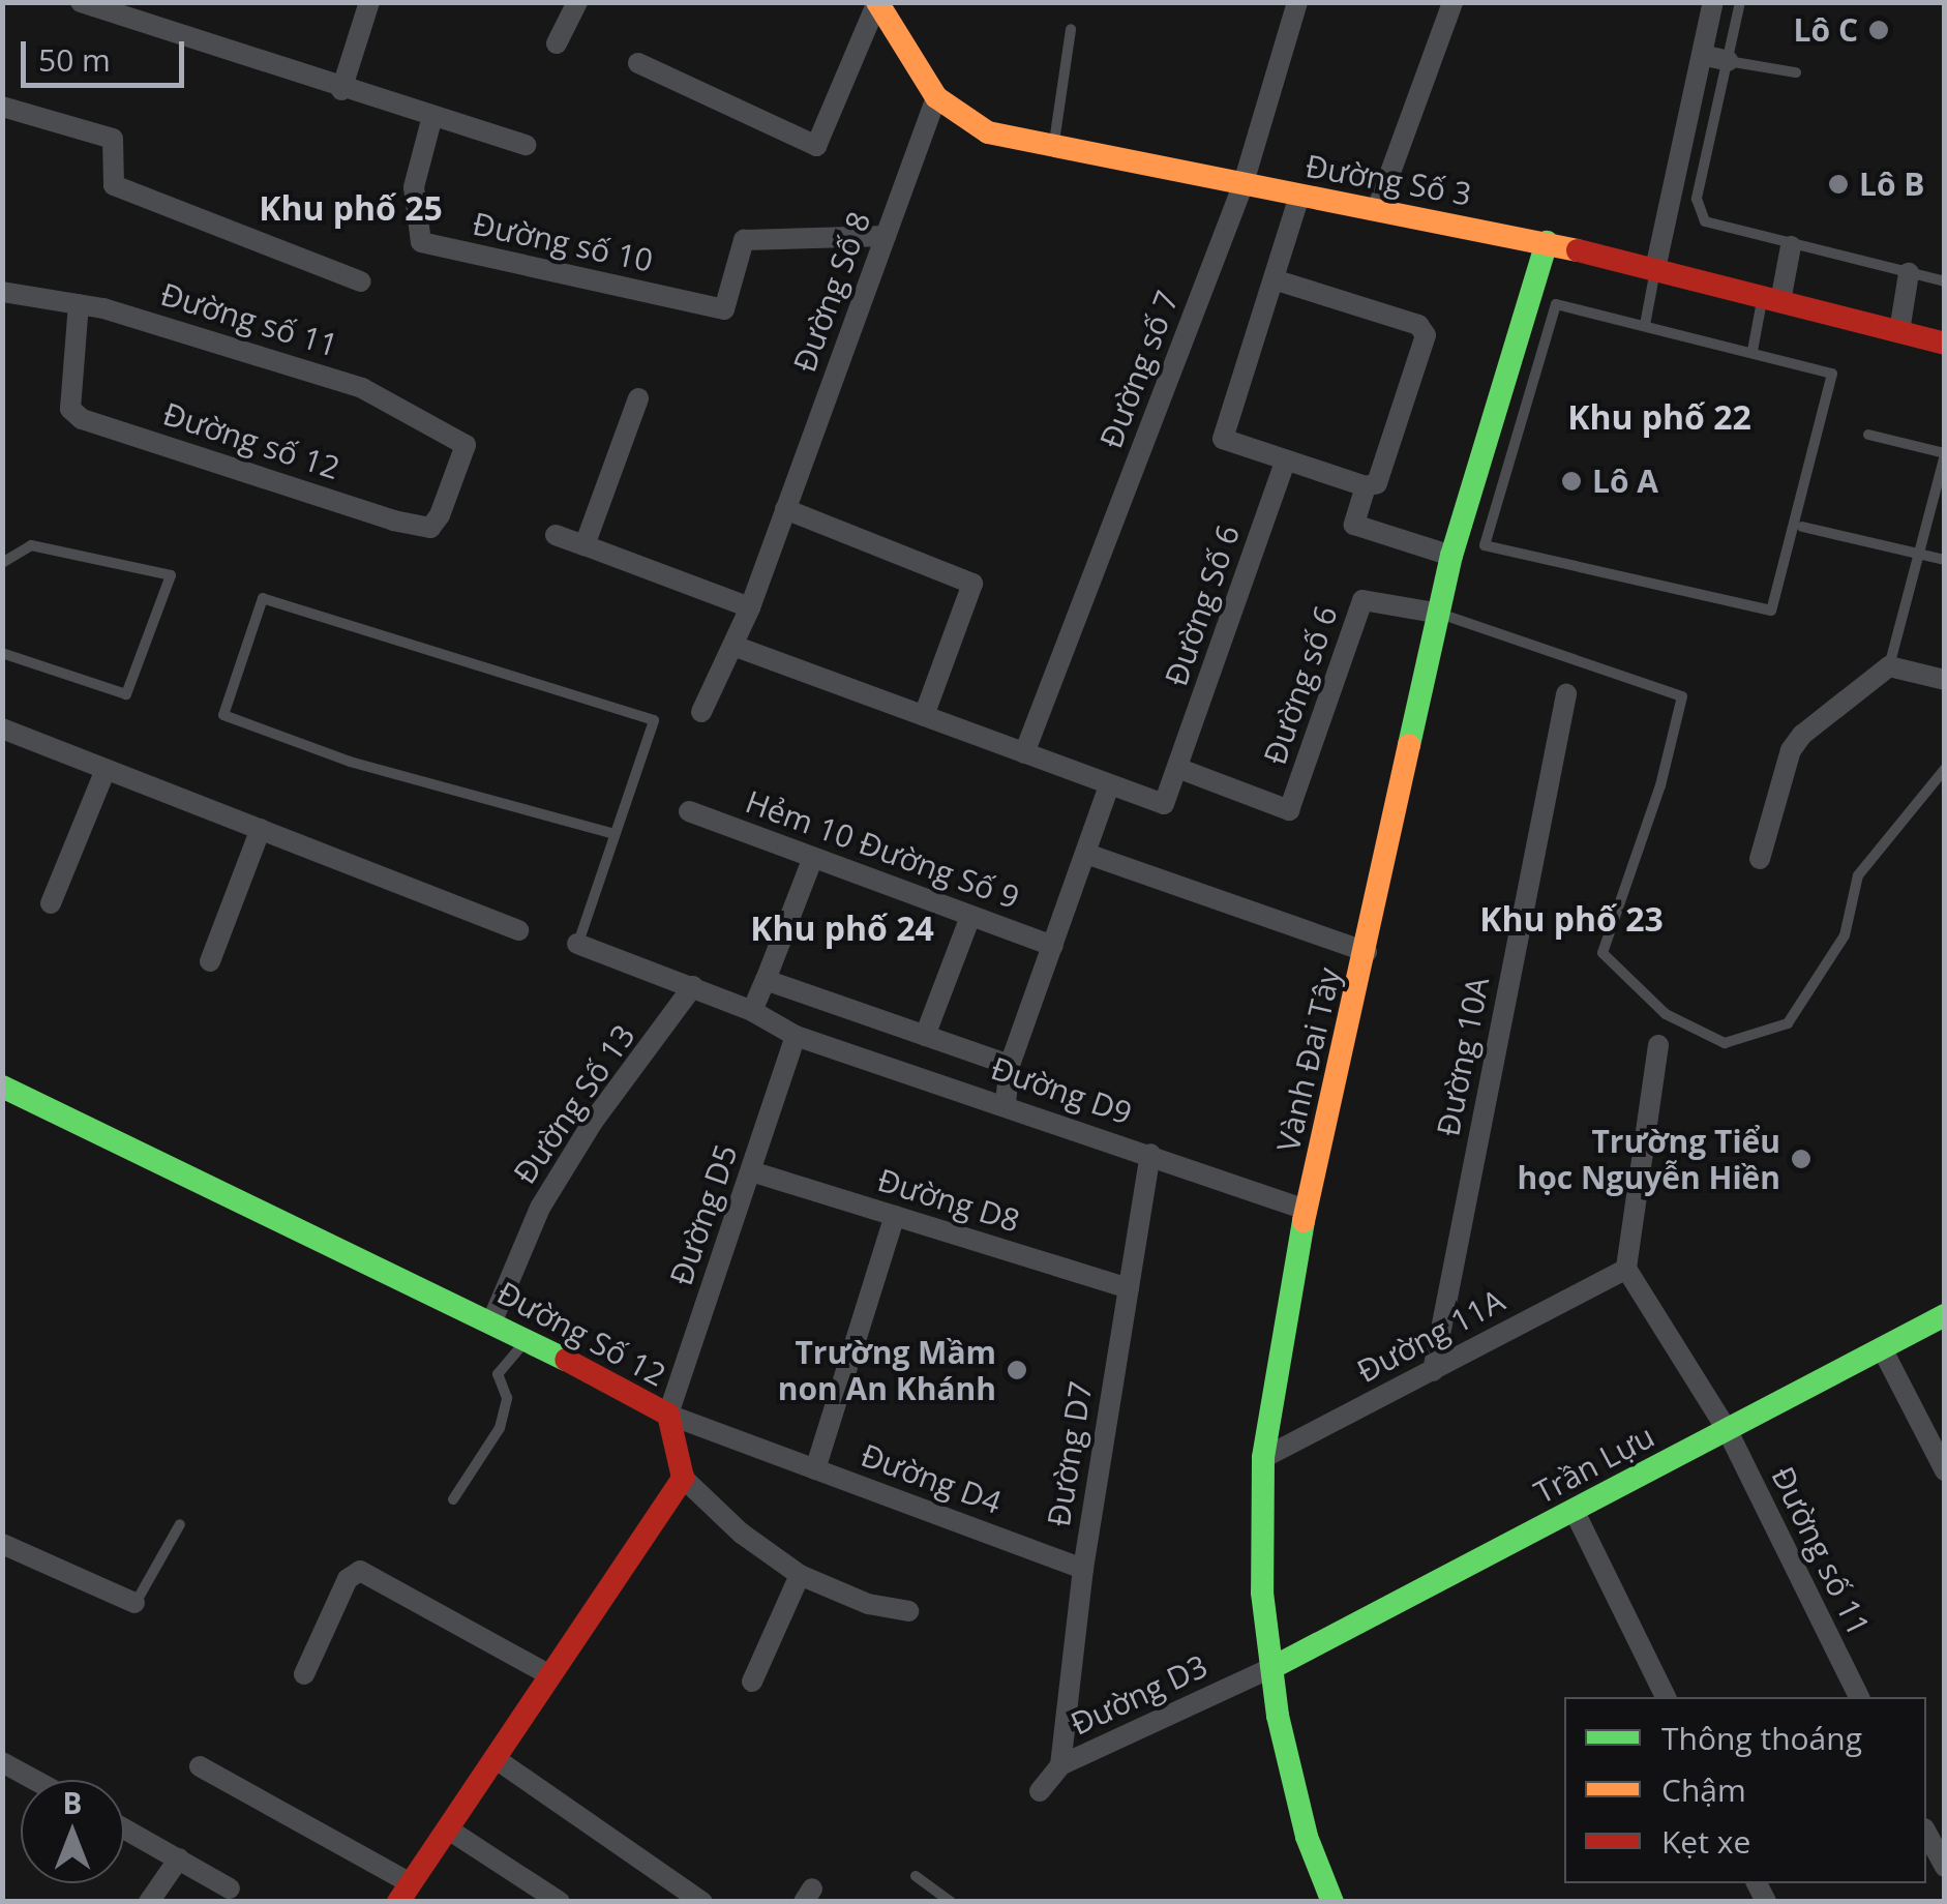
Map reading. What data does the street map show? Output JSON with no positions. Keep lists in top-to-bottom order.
{
  "streets": {
    "street": [
      "Đường Số 3",
      "Đường số 10",
      "Đường Số 8",
      "Đường số 11",
      "Đường số 7",
      "Đường số 12",
      "Đường Số 6",
      "Đường số 6",
      "Hẻm 10 Đường Số 9",
      "Đường 10A",
      "Vành Đai Tây",
      "Đường D9",
      "Đường Số 13",
      "Đường D8",
      "Đường D5",
      "Đường Số 12",
      "Đường 11A",
      "Đường D7",
      "Trần Lựu",
      "Đường D4",
      "Đường D3"
    ]
  },
  "crossings": [
    ["Đường Số 3", "Đường Số 8"],
    ["Đường Số 3", "Đường số 7"],
    ["Đường Số 3", "Vành Đai Tây"],
    ["Đường số 10", "Đường Số 8"],
    ["Đường số 11", "Đường số 12"],
    ["Đường số 11", "Trần Lựu"],
    ["Đường Số 6", "Đường số 6"],
    ["Đường số 6", "Vành Đai Tây"],
    ["Đường 10A", "Đường 11A"],
    ["Vành Đai Tây", "Đường D9"],
    ["Vành Đai Tây", "Đường 11A"],
    ["Vành Đai Tây", "Trần Lựu"],
    ["Vành Đai Tây", "Đường D3"],
    ["Đường D9", "Đường Số 13"],
    ["Đường D9", "Đường D5"],
    ["Đường D9", "Đường D7"],
    ["Đường Số 13", "Đường Số 12"],
    ["Đường D8", "Đường D5"],
    ["Đường D8", "Đường D7"],
    ["Đường D8", "Đường D4"],
    ["Đường D5", "Đường Số 12"],
    ["Đường D5", "Đường D4"],
    ["Đường Số 12", "Đường D4"],
    ["Đường D7", "Đường D4"],
    ["Đường D7", "Đường D3"],
    ["Trần Lựu", "Đường D3"]
  ],
  "districts": [
    "Khu phố 25",
    "Khu phố 22",
    "Khu phố 23",
    "Khu phố 24"
  ],
  "places": [
    "Lô C",
    "Lô B",
    "Lô A",
    "Trường Tiểu học Nguyễn Hiền",
    "Trường Mầm non An Khánh"
  ],
  "legend": ["Thông thoáng", "Chậm", "Kẹt xe"],
  "scale_bar": "50 m",
  "north": "top"
}
